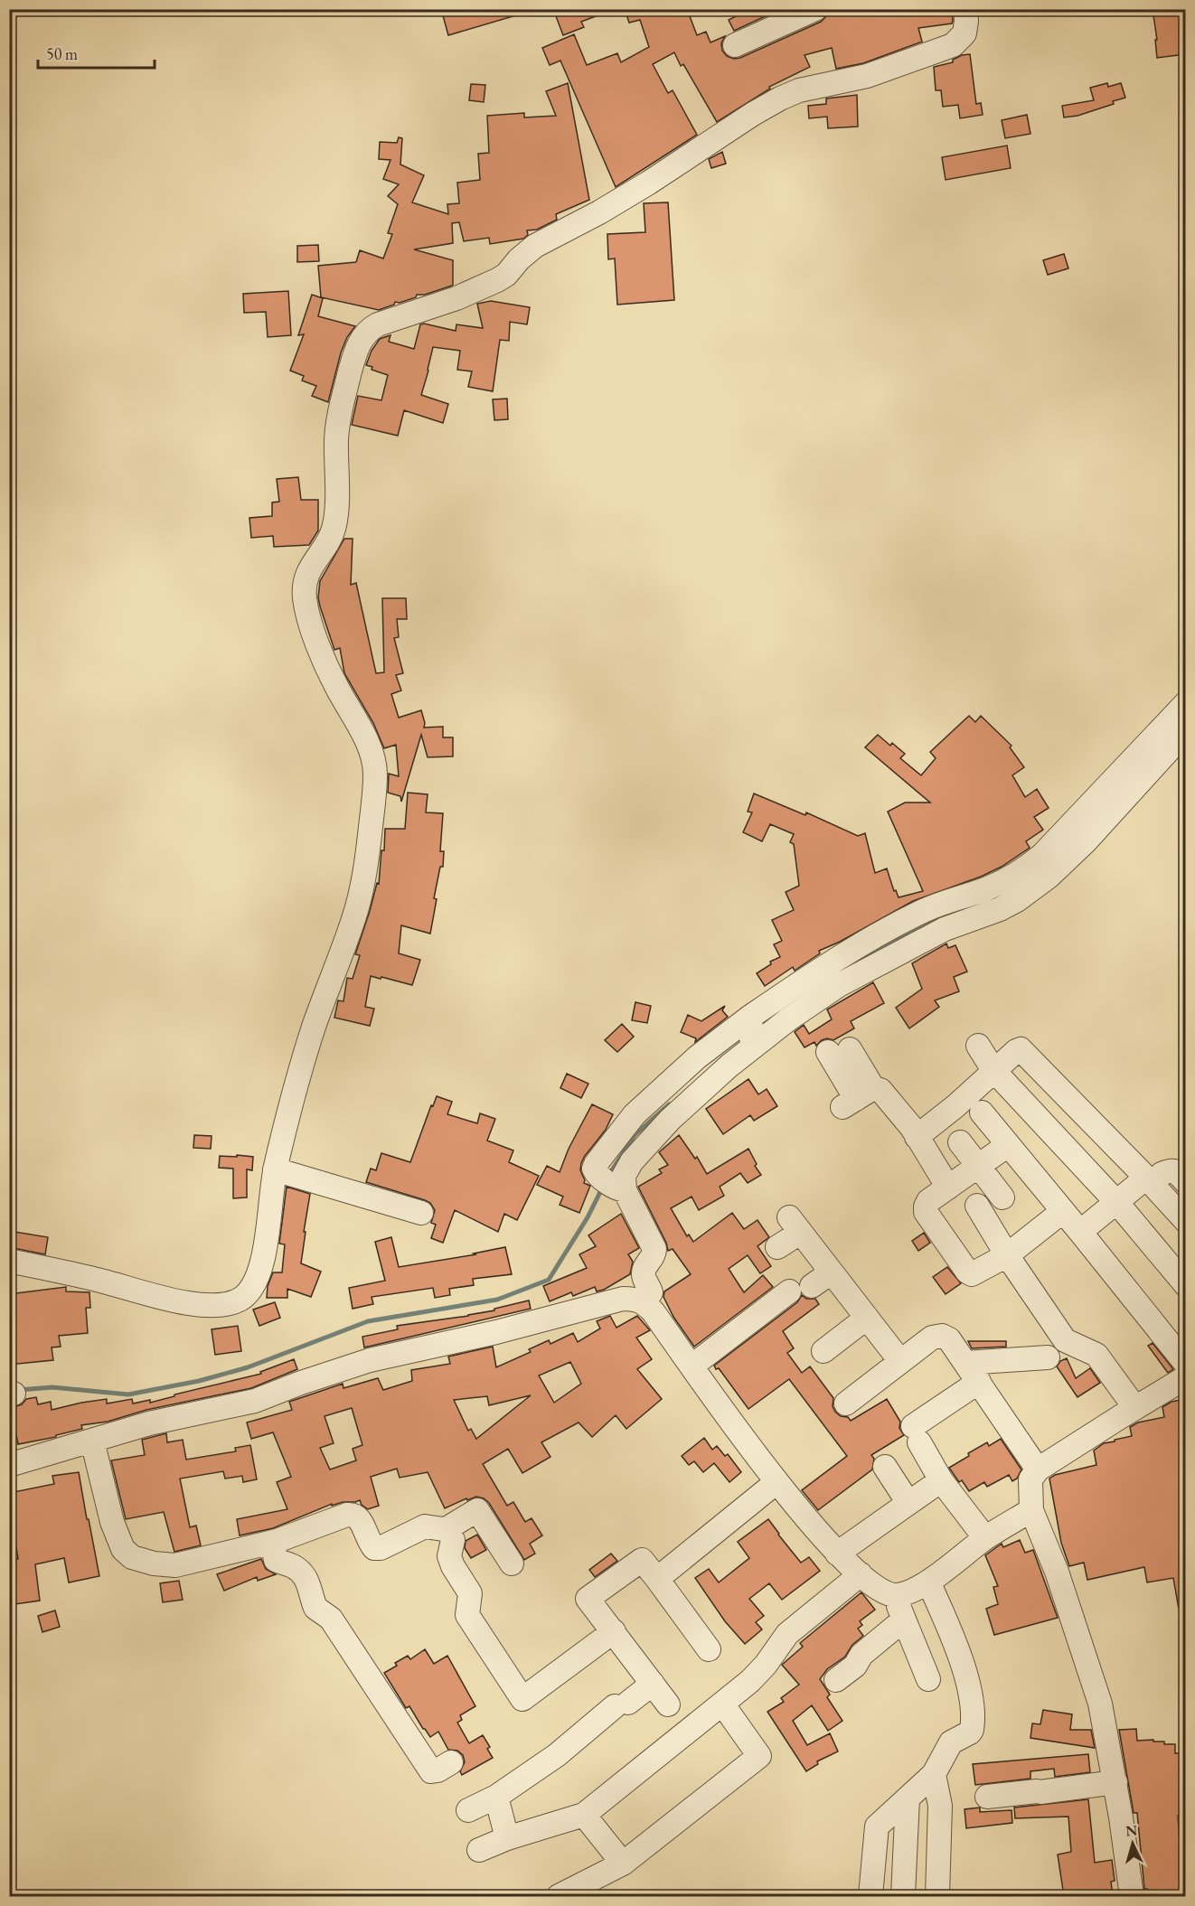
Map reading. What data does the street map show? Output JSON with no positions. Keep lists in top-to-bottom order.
{
  "scale_bar": "50 m",
  "north": "top"
}
